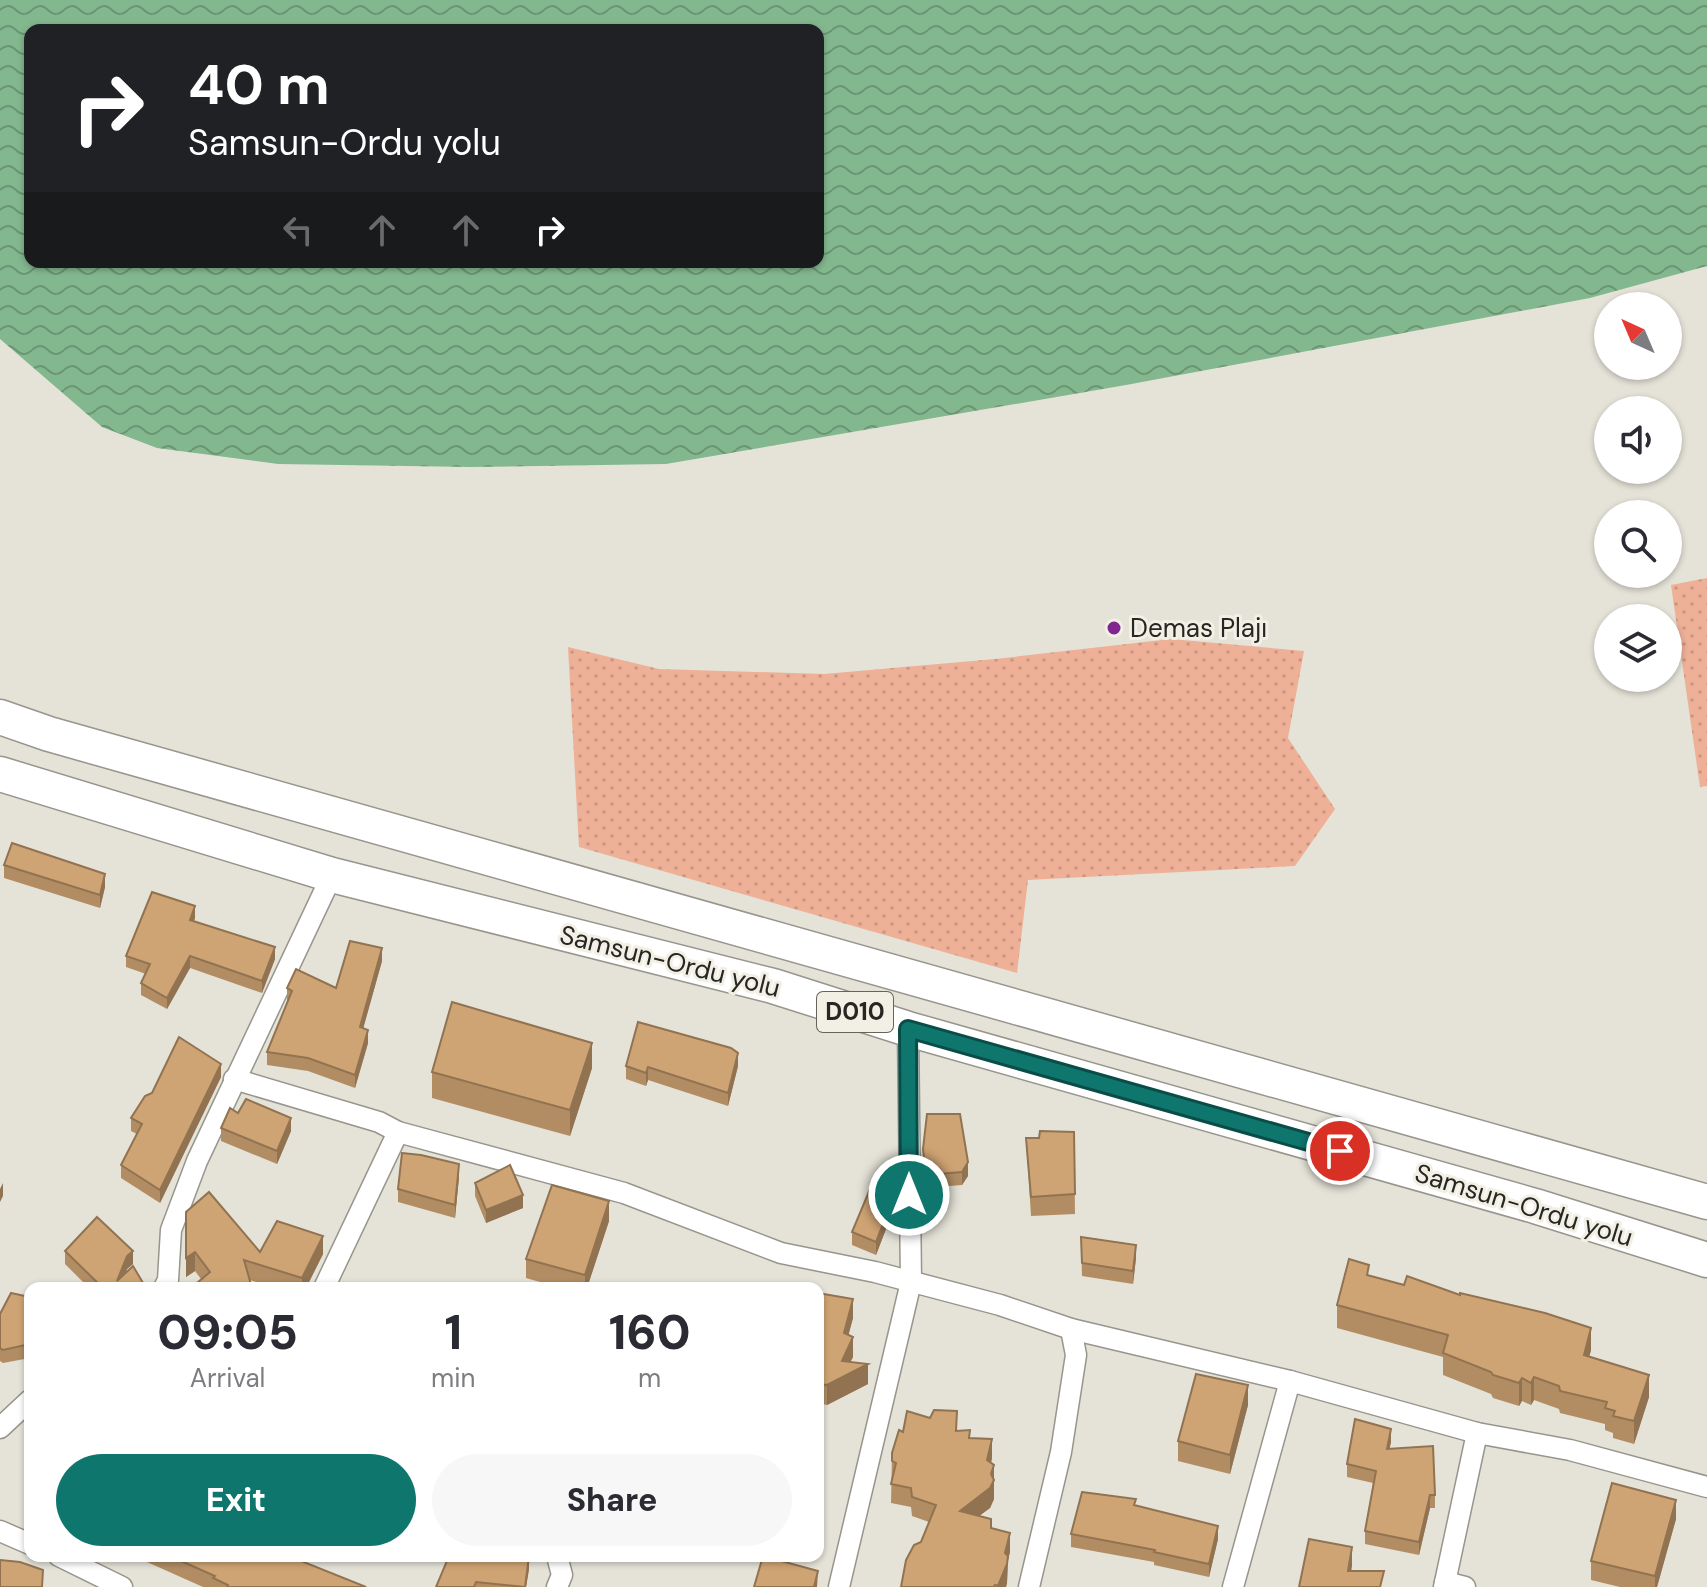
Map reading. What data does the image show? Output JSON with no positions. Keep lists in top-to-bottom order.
{
  "streets": {
    "highway": ["Samsun-Ordu yolu", "D010"]
  },
  "places": ["Demas Plajı"],
  "north": "top left",
  "page": {
    "turn": ["40 m", "Samsun-Ordu yolu"],
    "eta": [
      "09:05",
      "Arrival",
      "1",
      "min",
      "160",
      "m"
    ],
    "buttons": ["Exit", "Share"]
  }
}
